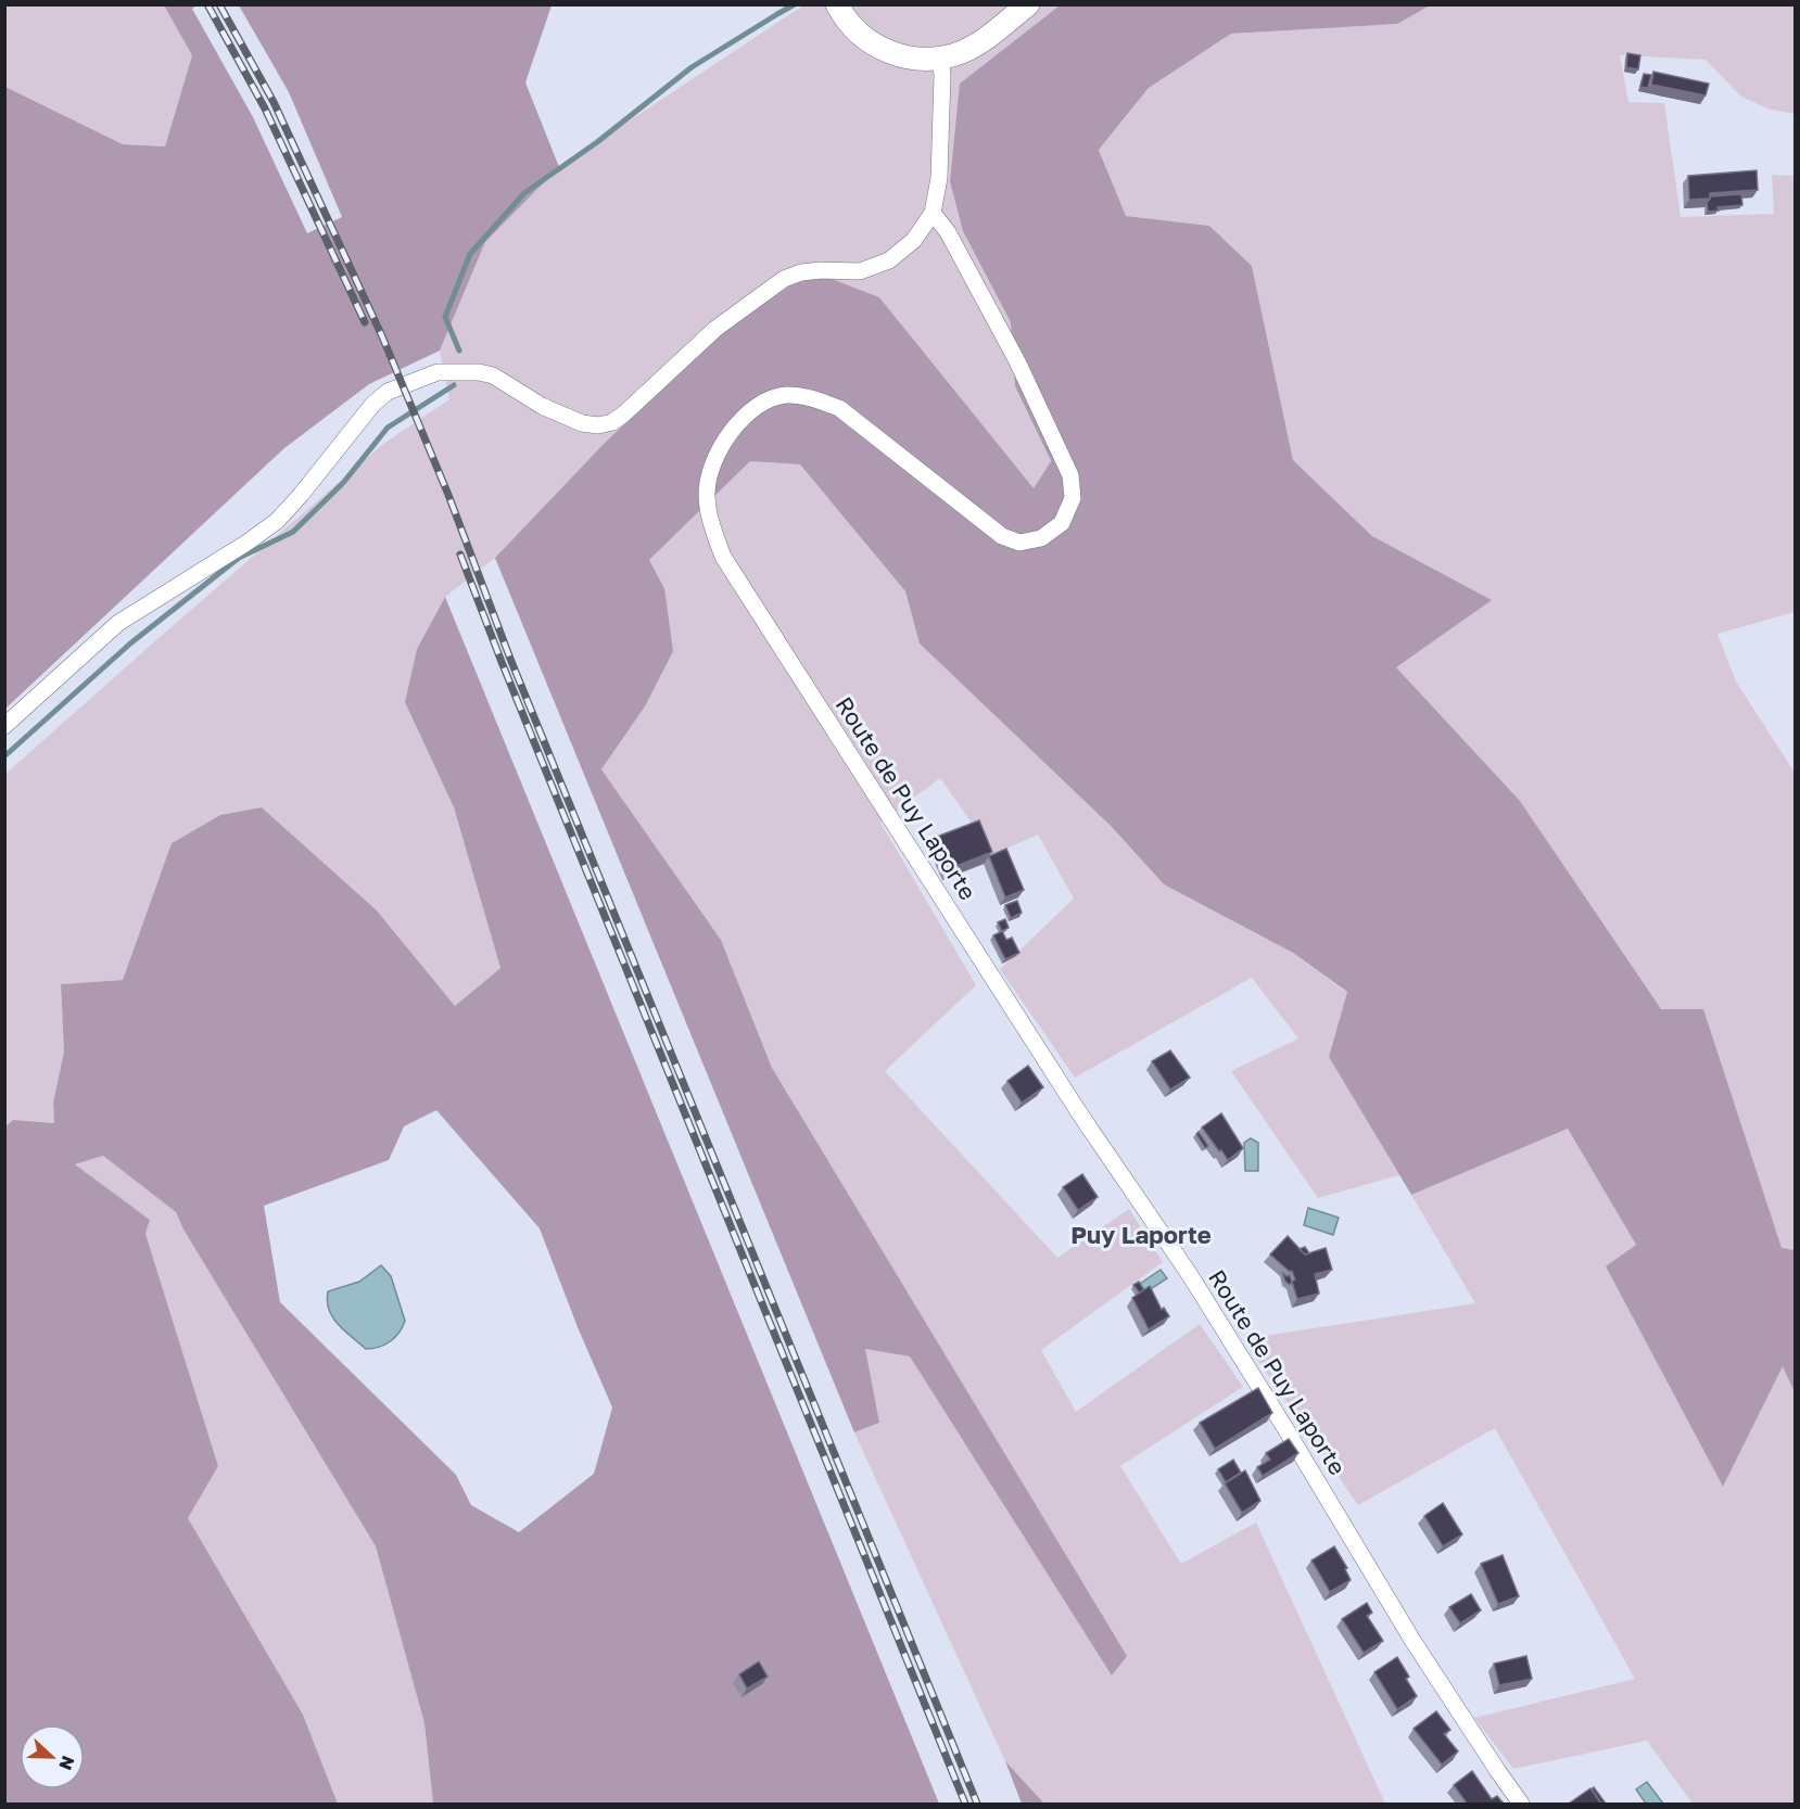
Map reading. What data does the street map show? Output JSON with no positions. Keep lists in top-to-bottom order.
{
  "streets": {
    "street": ["Route de Puy Laporte"]
  },
  "districts": ["Puy Laporte"],
  "north": "right"
}
